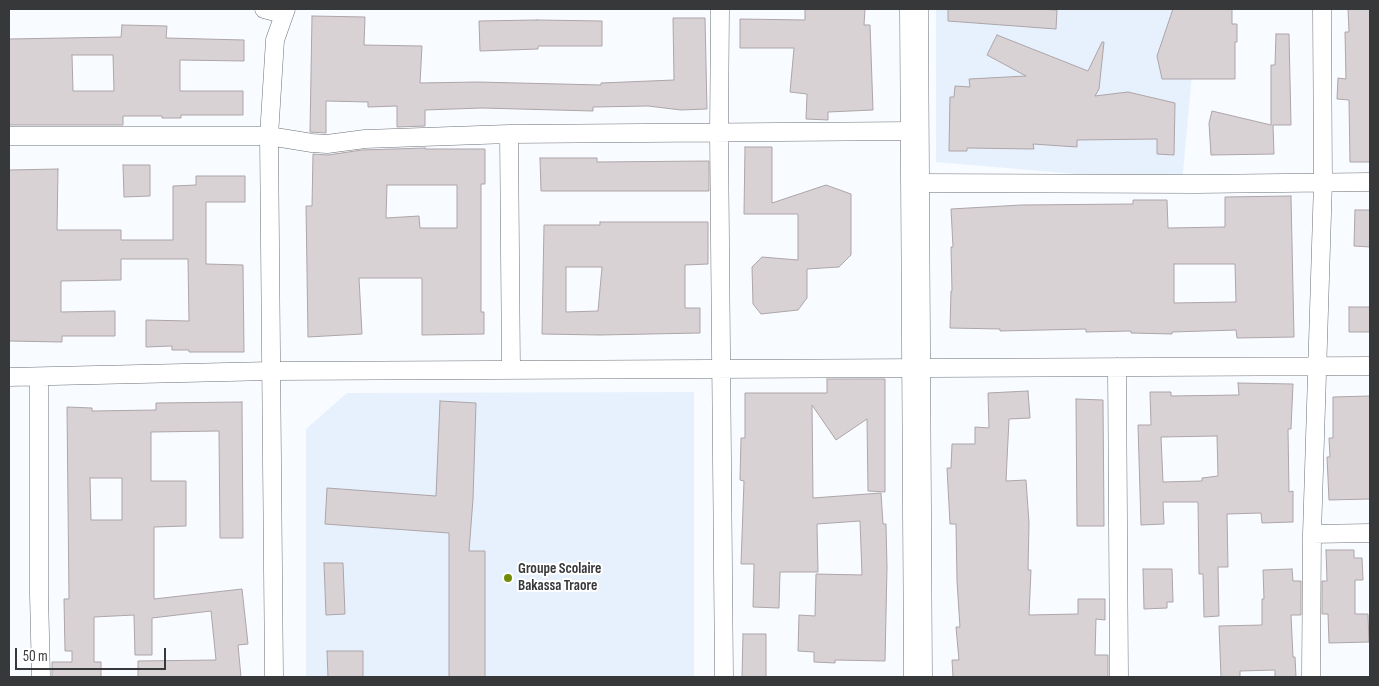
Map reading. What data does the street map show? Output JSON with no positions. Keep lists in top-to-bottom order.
{
  "places": ["Groupe Scolaire Bakassa Traore"],
  "scale_bar": "50 m"
}
